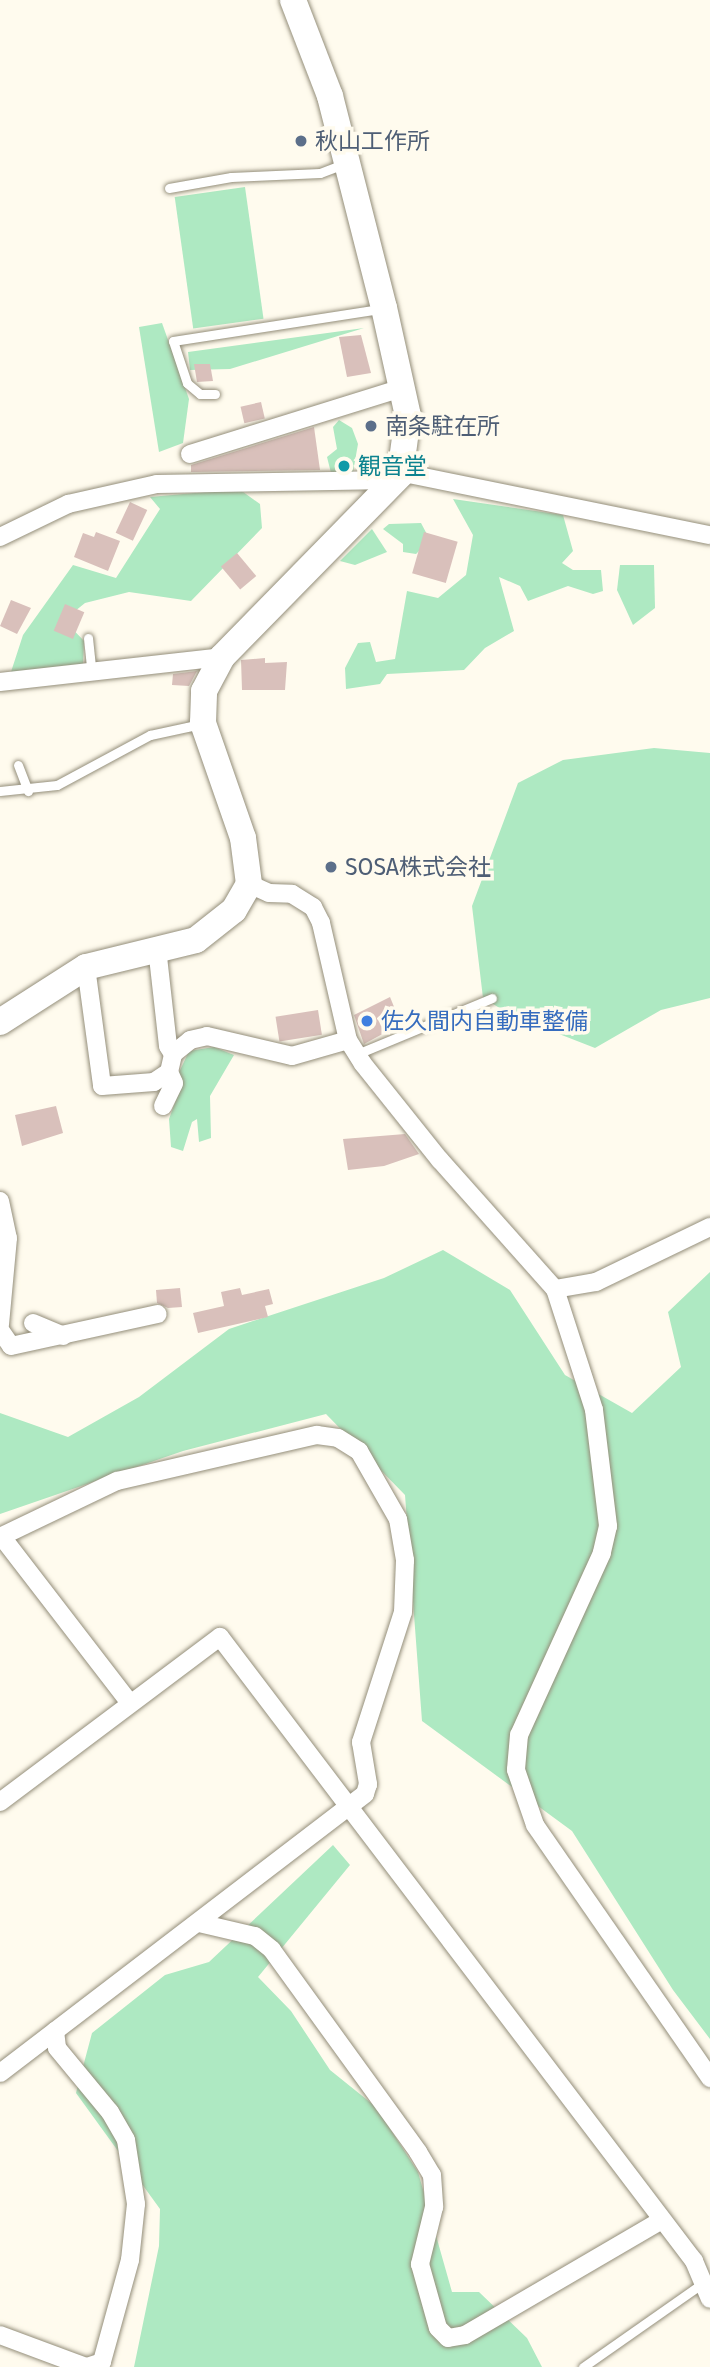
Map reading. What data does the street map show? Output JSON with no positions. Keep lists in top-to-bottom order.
{
  "places": [
    "秋山工作所",
    "南条駐在所",
    "観音堂",
    "SOSA株式会社",
    "佐久間内自動車整備"
  ]
}
